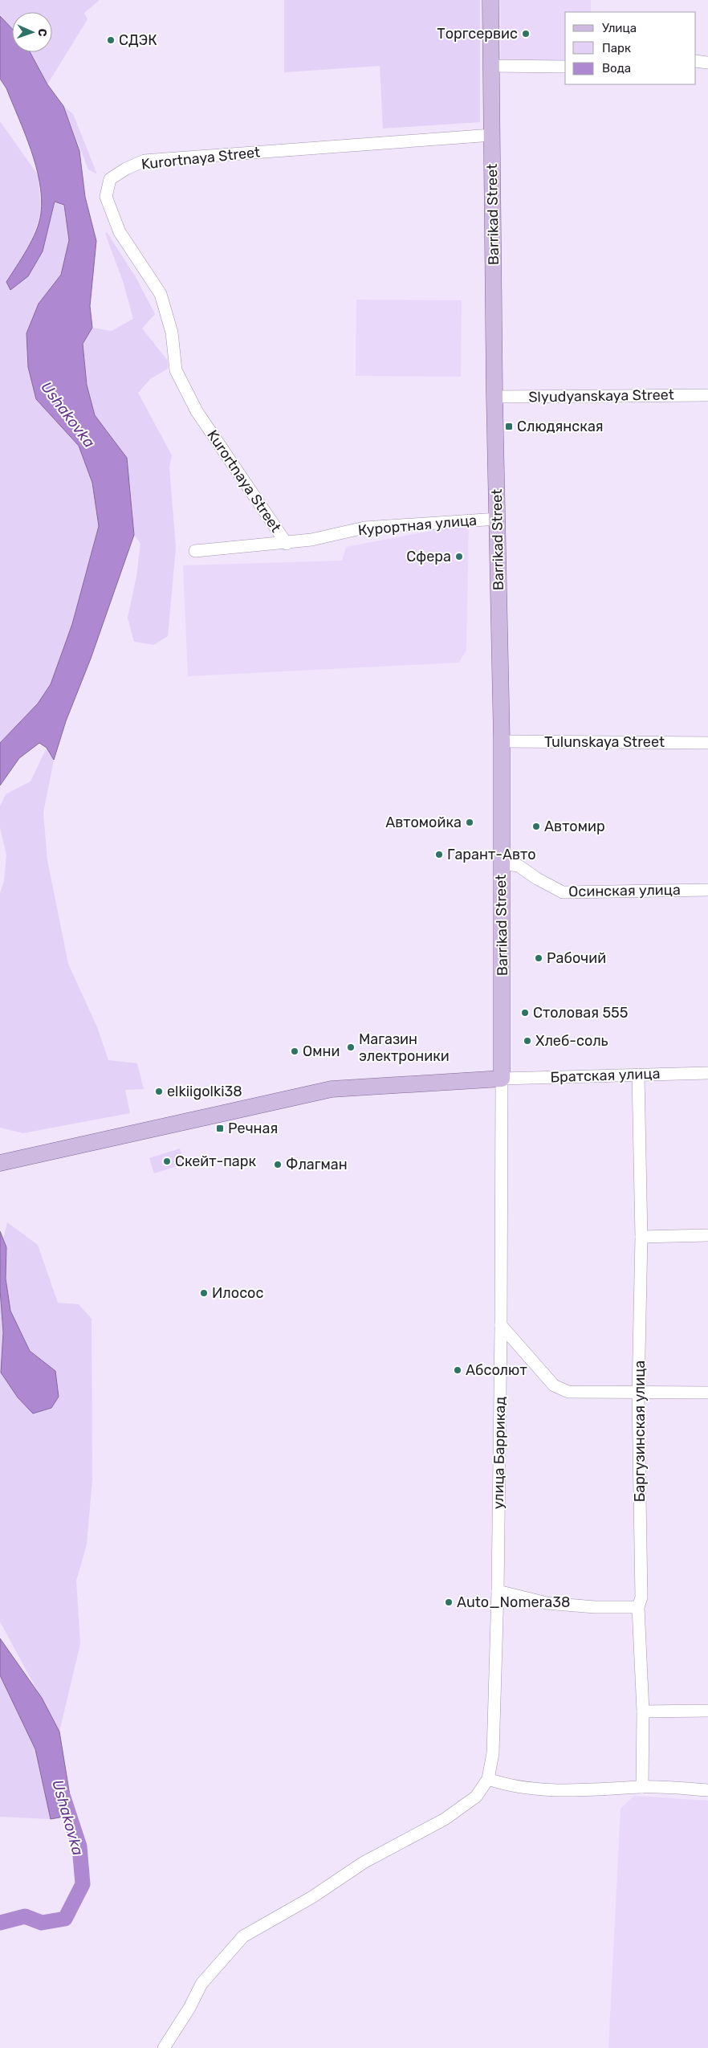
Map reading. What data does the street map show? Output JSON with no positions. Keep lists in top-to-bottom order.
{
  "streets": {
    "main road": ["Barrikad Street"],
    "street": [
      "Kurortnaya Street",
      "Slyudyanskaya Street",
      "Курортная улица",
      "Tulunskaya Street",
      "Осинская улица",
      "Братская улица",
      "Баргузинская улица",
      "улица Баррикад"
    ]
  },
  "crossings": [
    ["Kurortnaya Street", "Barrikad Street"],
    ["Kurortnaya Street", "Курортная улица"],
    ["Barrikad Street", "Slyudyanskaya Street"],
    ["Barrikad Street", "Курортная улица"],
    ["Barrikad Street", "Tulunskaya Street"],
    ["Barrikad Street", "Осинская улица"],
    ["Barrikad Street", "Братская улица"],
    ["Barrikad Street", "улица Баррикад"],
    ["Братская улица", "Баргузинская улица"],
    ["Братская улица", "улица Баррикад"]
  ],
  "water": ["Ushakovka"],
  "places": {
    "other": [
      "Торгсервис",
      "СДЭК",
      "Сфера",
      "Автомойка",
      "Автомир",
      "Гарант-Авто",
      "Рабочий",
      "Столовая 555",
      "Хлеб-соль",
      "Магазин электроники",
      "Омни",
      "elkiigolki38",
      "Скейт-парк",
      "Флагман",
      "Илосос",
      "Абсолют",
      "Auto_Nomera38"
    ],
    "transit": ["Слюдянская", "Речная"]
  },
  "legend": ["Улица", "Парк", "Вода"],
  "north": "right"
}
